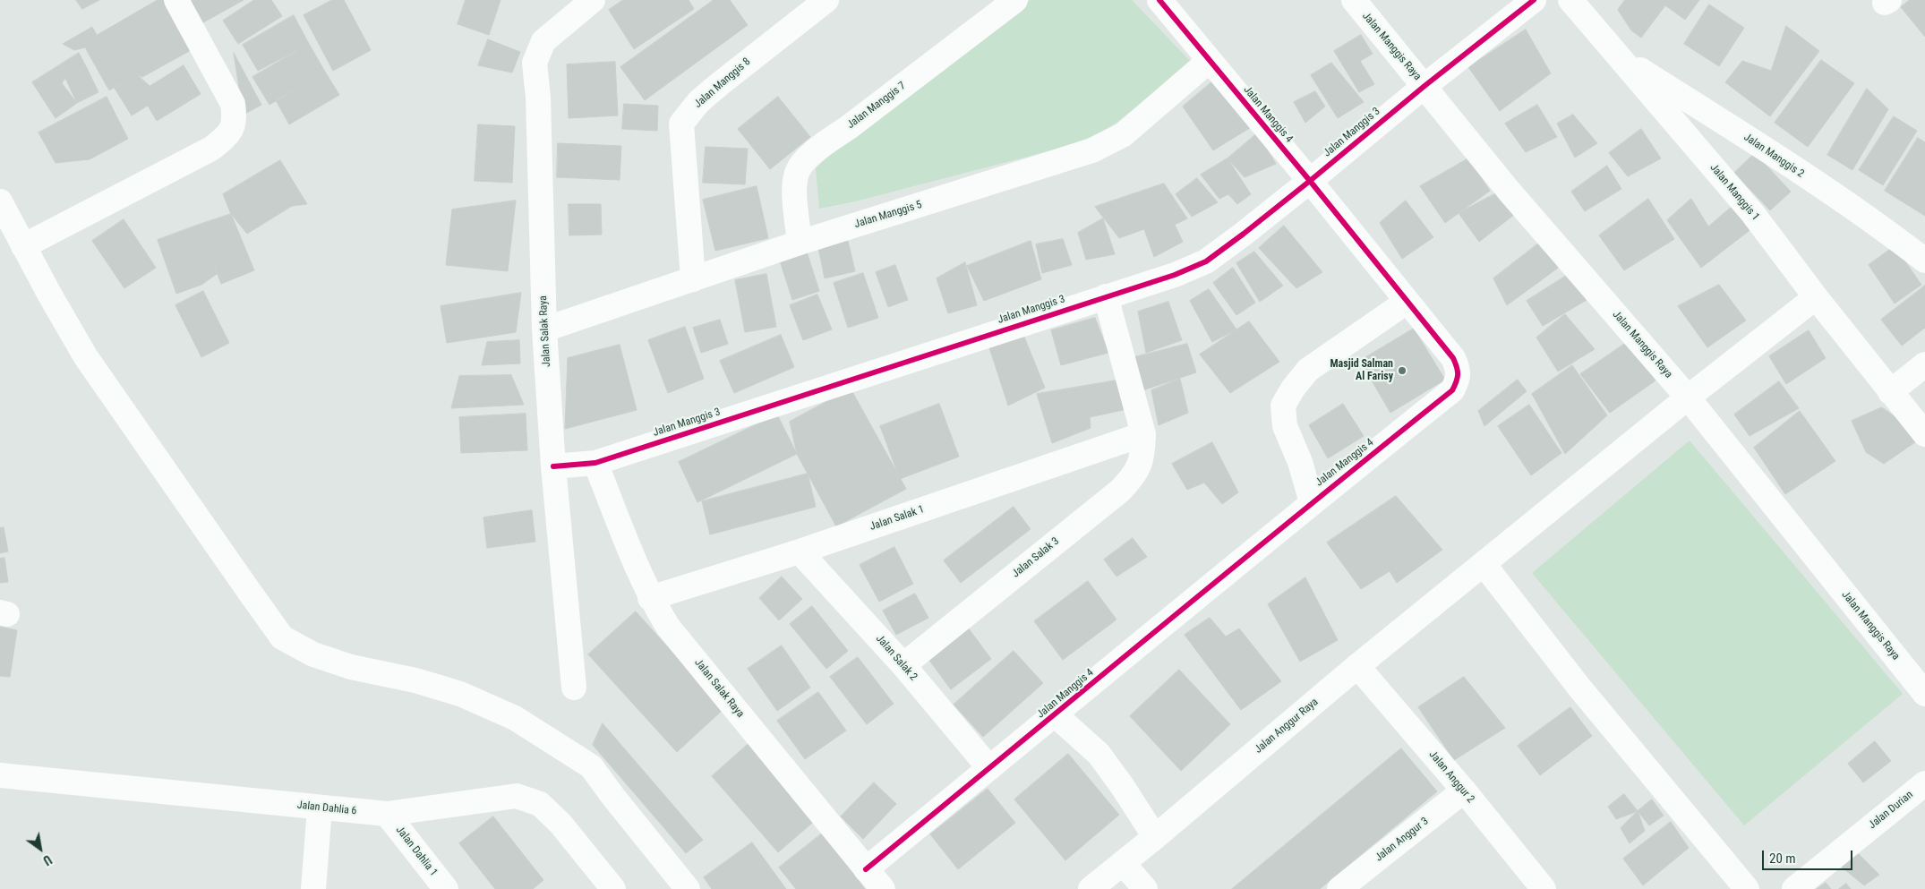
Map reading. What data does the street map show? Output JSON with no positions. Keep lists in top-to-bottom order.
{
  "streets": {
    "street": [
      "Jalan Manggis Raya",
      "Jalan Manggis 8",
      "Jalan Manggis 7",
      "Jalan Manggis 4",
      "Jalan Manggis 3",
      "Jalan Manggis 2",
      "Jalan Manggis 1",
      "Jalan Manggis 5",
      "Jalan Salak Raya",
      "Jalan Salak 1",
      "Jalan Salak 3",
      "Jalan Salak 2",
      "Jalan Anggur Raya",
      "Jalan Anggur 2",
      "Jalan Dahlia 6",
      "Jalan Durian",
      "Jalan Anggur 3",
      "Jalan Dahlia 1"
    ]
  },
  "crossings": [
    ["Jalan Manggis Raya", "Jalan Manggis 3"],
    ["Jalan Manggis Raya", "Jalan Anggur Raya"],
    ["Jalan Manggis 8", "Jalan Manggis 5"],
    ["Jalan Manggis 7", "Jalan Manggis 5"],
    ["Jalan Manggis 4", "Jalan Manggis 3"],
    ["Jalan Manggis 4", "Jalan Manggis 5"],
    ["Jalan Manggis 4", "Jalan Salak Raya"],
    ["Jalan Manggis 4", "Jalan Salak 2"],
    ["Jalan Manggis 4", "Jalan Anggur Raya"],
    ["Jalan Manggis 3", "Jalan Salak Raya"],
    ["Jalan Manggis 3", "Jalan Salak 3"],
    ["Jalan Manggis 2", "Jalan Manggis 1"],
    ["Jalan Manggis 1", "Jalan Anggur Raya"],
    ["Jalan Manggis 5", "Jalan Salak Raya"],
    ["Jalan Salak Raya", "Jalan Salak 1"],
    ["Jalan Salak 1", "Jalan Salak 3"],
    ["Jalan Salak 1", "Jalan Salak 2"],
    ["Jalan Salak 3", "Jalan Salak 2"],
    ["Jalan Anggur Raya", "Jalan Anggur 2"],
    ["Jalan Anggur 2", "Jalan Anggur 3"],
    ["Jalan Dahlia 6", "Jalan Dahlia 1"]
  ],
  "places": ["Masjid Salman Al Farisy"],
  "scale_bar": "20 m",
  "north": "bottom right"
}
